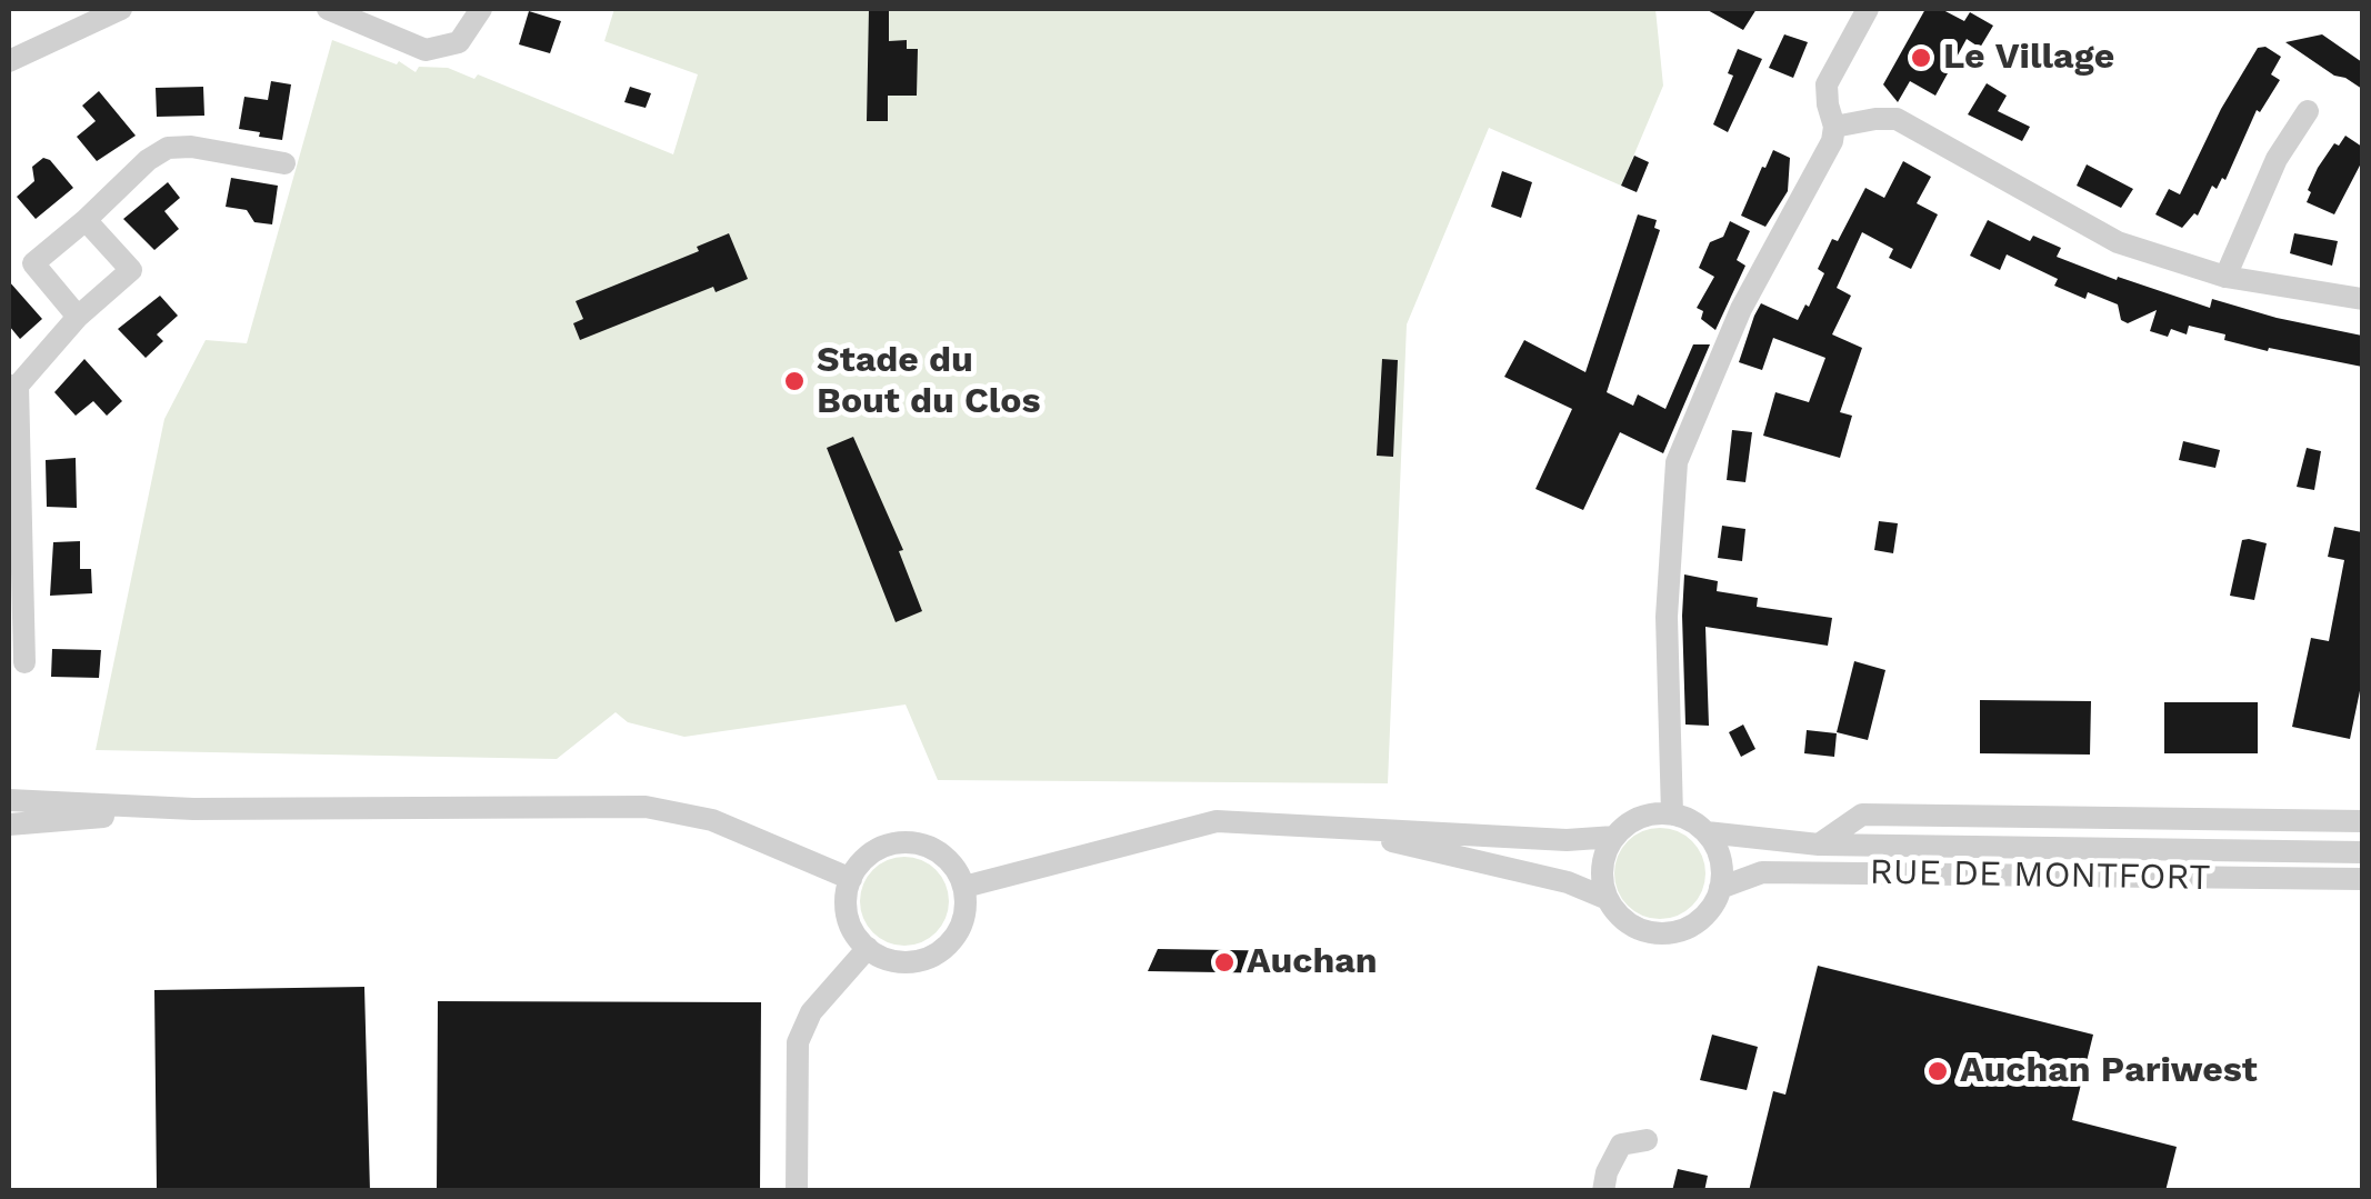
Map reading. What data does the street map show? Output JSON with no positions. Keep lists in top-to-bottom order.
{
  "streets": {
    "street": ["RUE DE MONTFORT"]
  },
  "places": [
    "Le Village",
    "Stade du Bout du Clos",
    "Auchan",
    "Auchan Pariwest"
  ]
}
